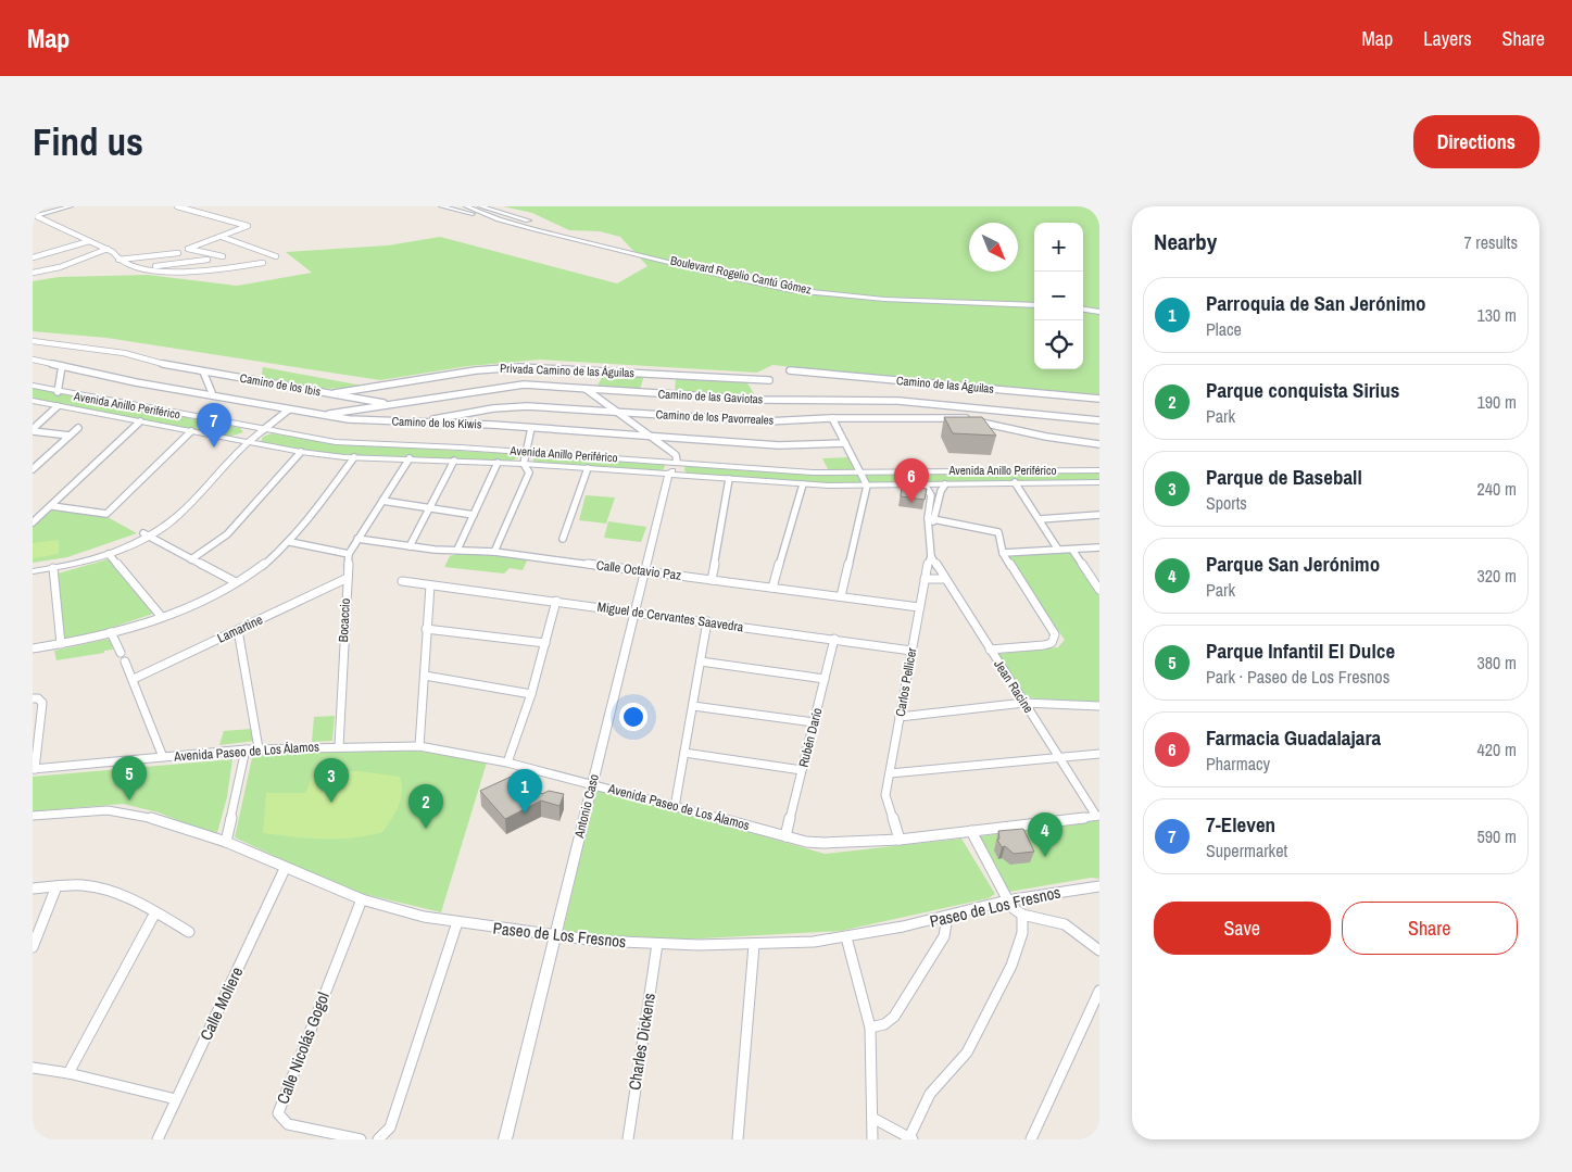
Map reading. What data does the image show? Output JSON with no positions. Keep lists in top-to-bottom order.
{
  "streets": {
    "street": [
      "Boulevard Rogelio Cantú Gómez",
      "Privada Camino de las Águilas",
      "Camino de los Ibis",
      "Camino de las Águilas",
      "Camino de las Gaviotas",
      "Avenida Anillo Periférico",
      "Camino de los Pavorreales",
      "Camino de los Kiwis",
      "Calle Octavio Paz",
      "Miguel de Cervantes Saavedra",
      "Bocaccio",
      "Lamartine",
      "Carlos Pellicer",
      "Jean Racine",
      "Rubén Darío",
      "Avenida Paseo de Los Álamos",
      "Antonio Caso",
      "Paseo de Los Fresnos",
      "Calle Moliere",
      "Charles Dickens",
      "Calle Nicolás Gogol"
    ]
  },
  "crossings": [
    ["Privada Camino de las Águilas", "Camino de los Ibis"],
    ["Camino de los Ibis", "Camino de las Gaviotas"],
    ["Camino de las Gaviotas", "Camino de los Kiwis"],
    ["Avenida Anillo Periférico", "Carlos Pellicer"],
    ["Avenida Anillo Periférico", "Antonio Caso"],
    ["Camino de los Pavorreales", "Camino de los Kiwis"],
    ["Calle Octavio Paz", "Carlos Pellicer"],
    ["Calle Octavio Paz", "Antonio Caso"],
    ["Miguel de Cervantes Saavedra", "Carlos Pellicer"],
    ["Miguel de Cervantes Saavedra", "Rubén Darío"],
    ["Miguel de Cervantes Saavedra", "Antonio Caso"],
    ["Bocaccio", "Lamartine"],
    ["Bocaccio", "Avenida Paseo de Los Álamos"],
    ["Carlos Pellicer", "Jean Racine"],
    ["Carlos Pellicer", "Avenida Paseo de Los Álamos"],
    ["Jean Racine", "Avenida Paseo de Los Álamos"],
    ["Rubén Darío", "Avenida Paseo de Los Álamos"],
    ["Avenida Paseo de Los Álamos", "Antonio Caso"],
    ["Antonio Caso", "Paseo de Los Fresnos"],
    ["Paseo de Los Fresnos", "Calle Moliere"],
    ["Paseo de Los Fresnos", "Charles Dickens"],
    ["Paseo de Los Fresnos", "Calle Nicolás Gogol"]
  ],
  "north": "bottom right",
  "page": {
    "header": "Map",
    "nav": ["Map", "Layers", "Share"],
    "buttons": [
      "Directions",
      ["Save", "Share"]
    ],
    "title": "Find us",
    "heading": ["Nearby", "7 results"],
    "map_buttons": ["+", "−"],
    "list": [
      {
        "mark": "1",
        "name": "Parroquia de San Jerónimo",
        "note": "Place",
        "value": "130 m"
      },
      {
        "mark": "2",
        "name": "Parque conquista Sirius",
        "note": "Park",
        "value": "190 m"
      },
      {
        "mark": "3",
        "name": "Parque de Baseball",
        "note": "Sports",
        "value": "240 m"
      },
      {
        "mark": "4",
        "name": "Parque San Jerónimo",
        "note": "Park",
        "value": "320 m"
      },
      {
        "mark": "5",
        "name": "Parque Infantil El Dulce",
        "note": "Park · Paseo de Los Fresnos",
        "value": "380 m"
      },
      {
        "mark": "6",
        "name": "Farmacia Guadalajara",
        "note": "Pharmacy",
        "value": "420 m"
      },
      {
        "mark": "7",
        "name": "7-Eleven",
        "note": "Supermarket",
        "value": "590 m"
      }
    ],
    "pins": [
      "7",
      "6",
      "5",
      "3",
      "1",
      "2",
      "4"
    ]
  }
}
